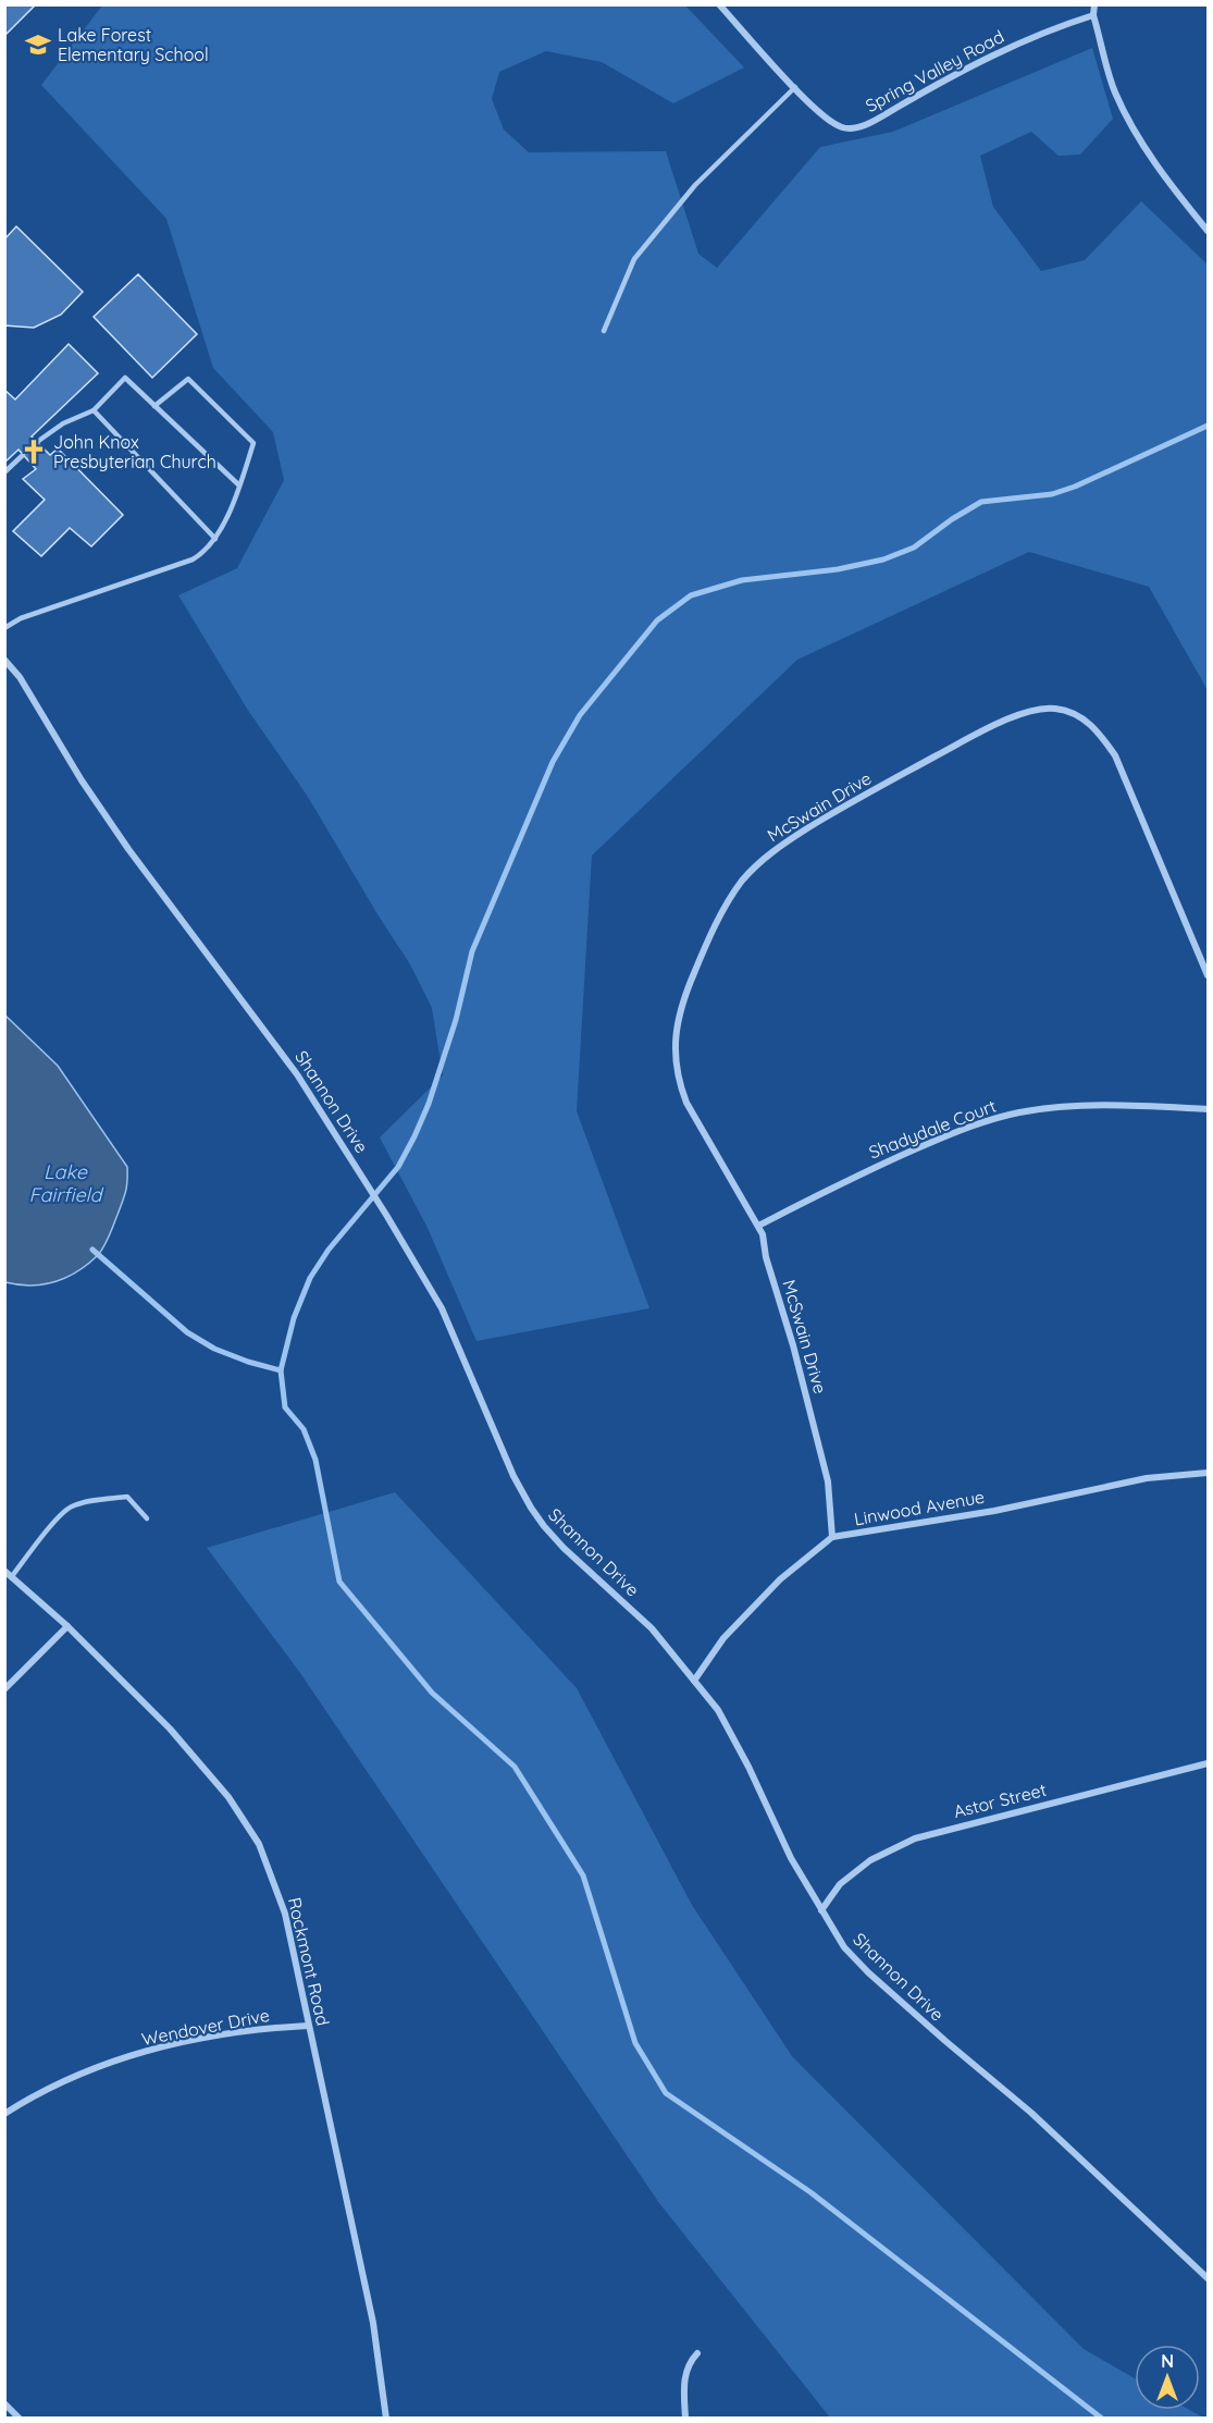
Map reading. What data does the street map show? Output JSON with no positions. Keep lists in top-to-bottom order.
{
  "streets": {
    "street": [
      "Spring Valley Road",
      "McSwain Drive",
      "Shannon Drive",
      "Shadydale Court",
      "Linwood Avenue",
      "Astor Street",
      "Rockmont Road",
      "Wendover Drive"
    ]
  },
  "crossings": [
    ["McSwain Drive", "Shadydale Court"],
    ["McSwain Drive", "Linwood Avenue"],
    ["Shannon Drive", "Linwood Avenue"],
    ["Shannon Drive", "Astor Street"],
    ["Rockmont Road", "Wendover Drive"]
  ],
  "water": ["Lake Fairfield"],
  "places": {
    "school or university": ["Lake Forest Elementary School"],
    "church": ["John Knox Presbyterian Church"]
  },
  "north": "top"
}
